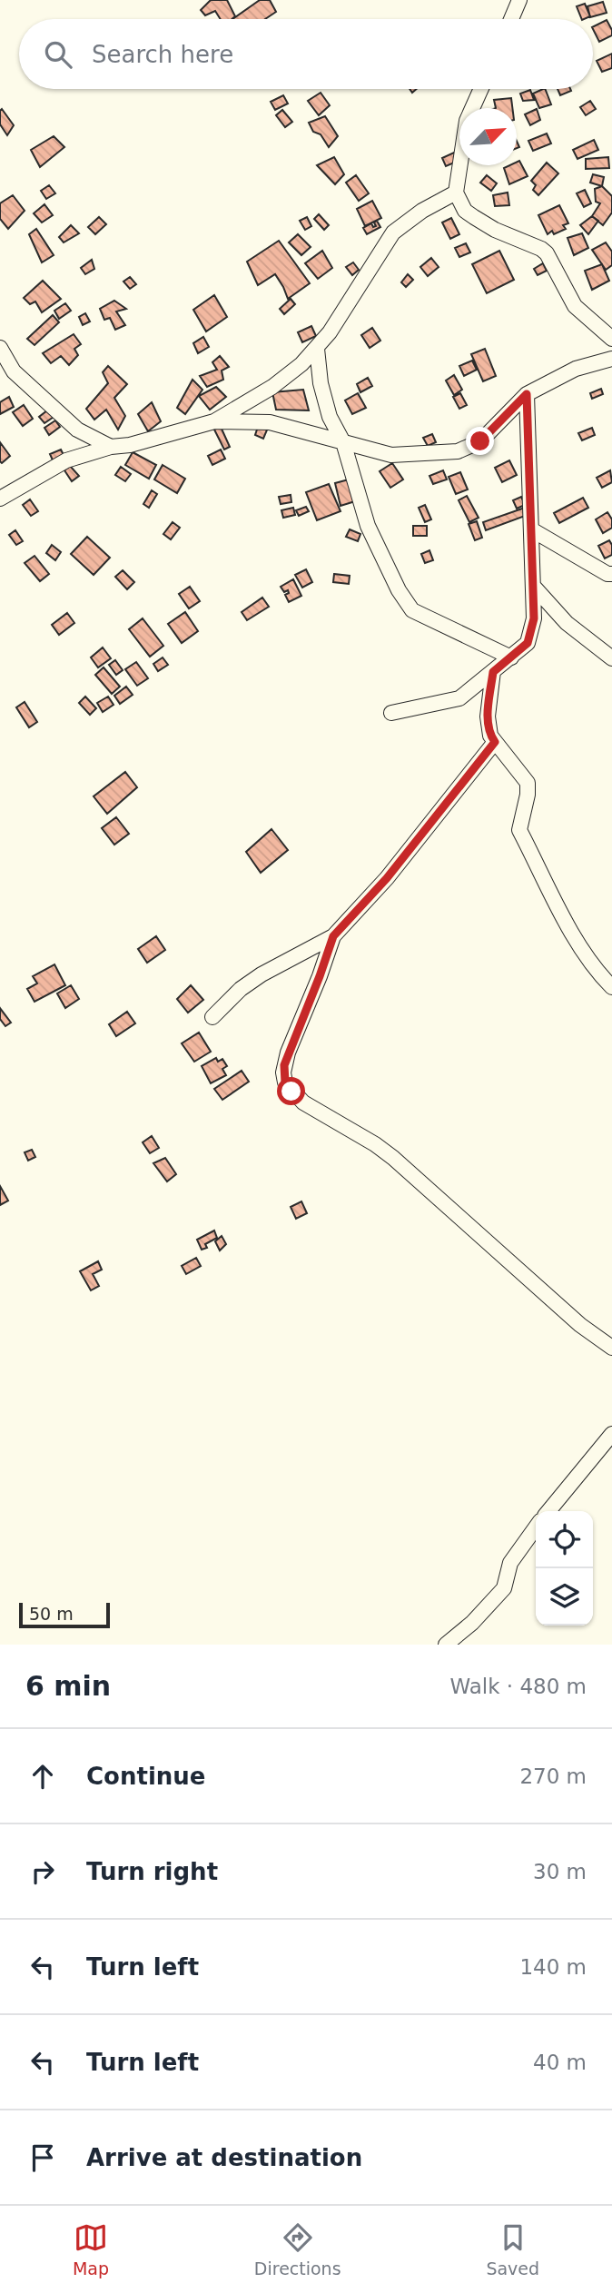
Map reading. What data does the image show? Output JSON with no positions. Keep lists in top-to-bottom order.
{
  "scale_bar": "50 m",
  "north": "top right",
  "page": {
    "search": "Search here",
    "scale": "50 m",
    "heading": ["6 min", "Walk · 480 m"],
    "list": [
      ["Continue", "270 m"],
      ["Turn right", "30 m"],
      ["Turn left", "140 m"],
      ["Turn left", "40 m"],
      "Arrive at destination"
    ],
    "nav": ["Map", "Directions", "Saved"]
  }
}
